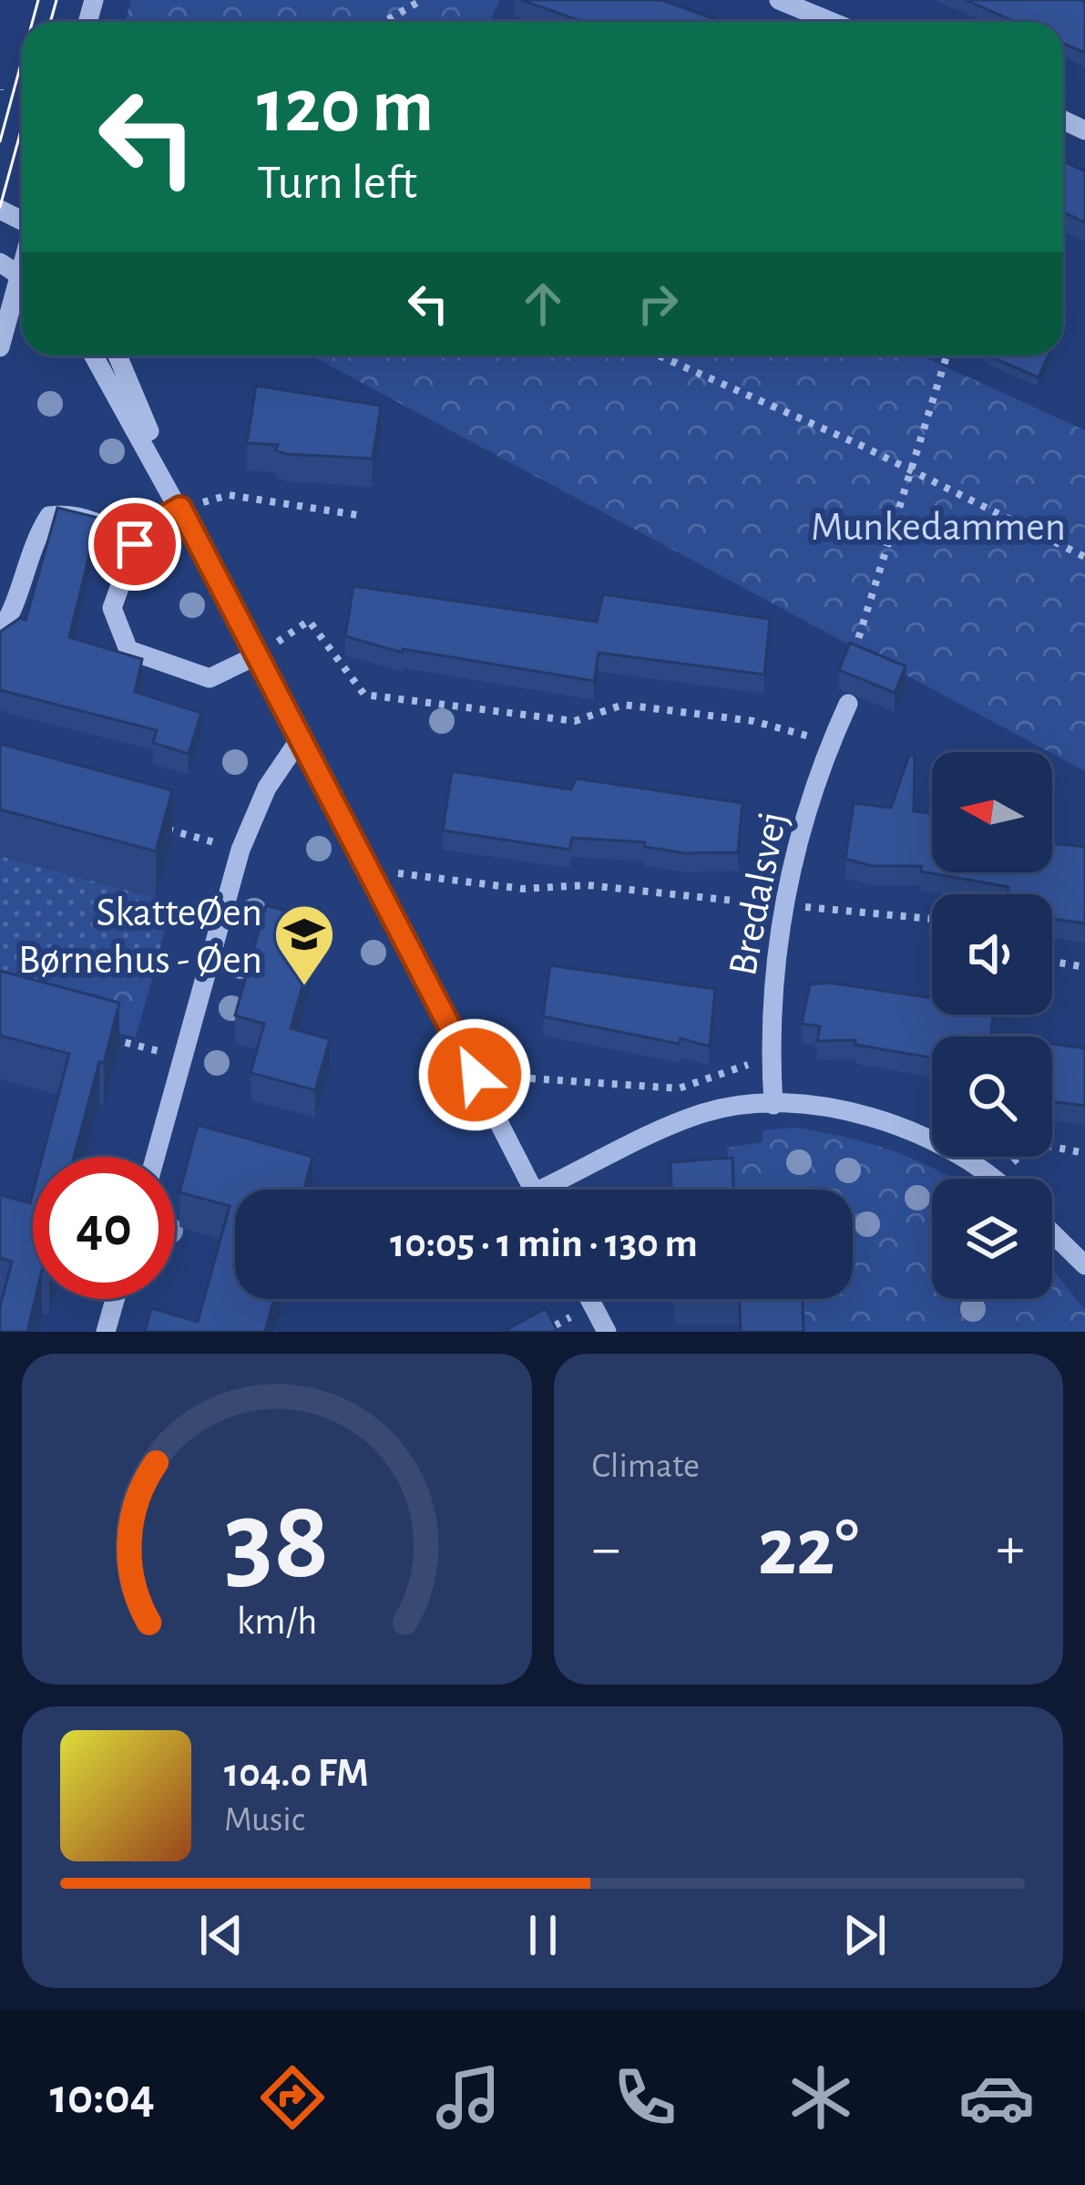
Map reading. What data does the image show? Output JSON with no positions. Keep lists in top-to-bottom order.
{
  "streets": {
    "street": ["Bredalsvej"]
  },
  "parks": ["Munkedammen"],
  "places": {
    "school or university": ["SkatteØen Børnehus - Øen"]
  },
  "north": "left",
  "page": {
    "turn": ["120 m", "Turn left"],
    "limit": "40",
    "trip": "10:05 · 1 min · 130 m",
    "tile": "Climate",
    "heat": ["−", "22°", "+"],
    "song": ["104.0 FM", "Music"],
    "tabs": "10:04",
    "gauge": ["38", "km/h"]
  }
}
